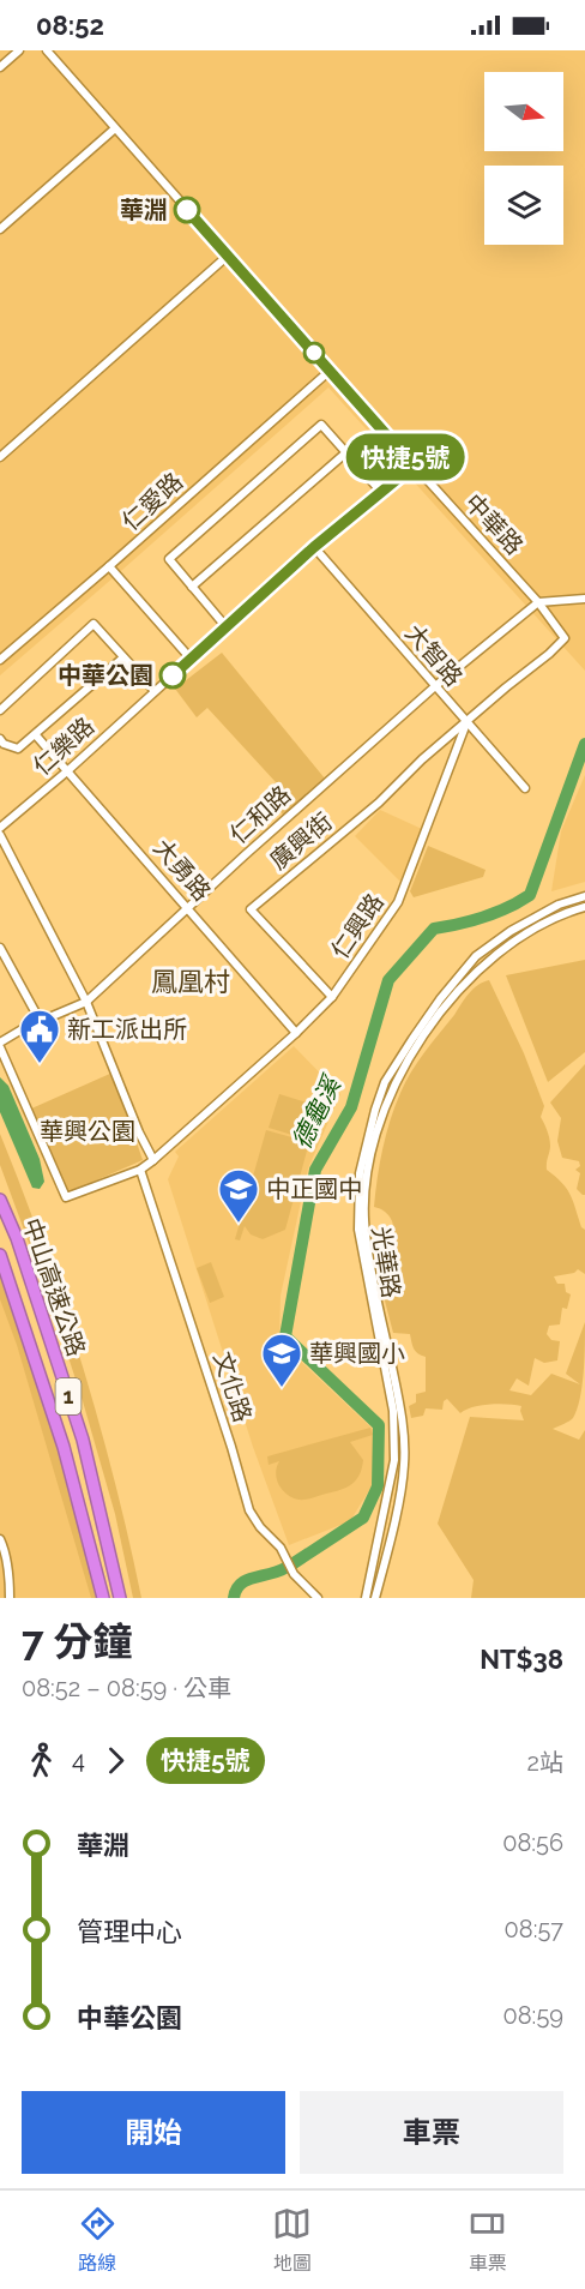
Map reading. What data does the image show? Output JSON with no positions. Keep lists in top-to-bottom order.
{
  "streets": {
    "highway": ["中山高速公路", "1"],
    "street": [
      "仁愛路",
      "中華路",
      "大智路",
      "仁樂路",
      "仁和路",
      "廣興街",
      "大勇路",
      "仁興路",
      "光華路",
      "文化路"
    ]
  },
  "crossings": [
    ["仁愛路", "中華路"],
    ["中華路", "仁樂路"],
    ["中華路", "仁和路"],
    ["中華路", "仁興路"],
    ["大智路", "仁樂路"],
    ["大智路", "仁和路"],
    ["大智路", "廣興街"],
    ["大智路", "仁興路"],
    ["仁樂路", "大勇路"],
    ["仁和路", "大勇路"],
    ["仁和路", "仁興路"],
    ["廣興街", "仁興路"],
    ["大勇路", "仁興路"],
    ["仁興路", "文化路"]
  ],
  "districts": ["鳳凰村"],
  "water": ["德龜溪"],
  "parks": ["華興公園"],
  "places": {
    "other": ["華淵", "中華公園"],
    "public building": ["新工派出所"],
    "school or university": ["中正國中", "華興國小"]
  },
  "lines": ["bus line 快捷5號"],
  "north": "right",
  "page": {
    "status": "08:52",
    "on_map": "快捷5號",
    "heading": ["7 分鐘", "08:52 – 08:59 · 公車", "NT$38"],
    "legs": ["4", "快捷5號", "2站"],
    "list": [
      {
        "name": "華淵",
        "value": "08:56"
      },
      {
        "name": "管理中心",
        "value": "08:57"
      },
      {
        "name": "中華公園",
        "value": "08:59"
      }
    ],
    "buttons": ["開始", "車票"],
    "tabs": ["路線", "地圖", "車票"]
  }
}
